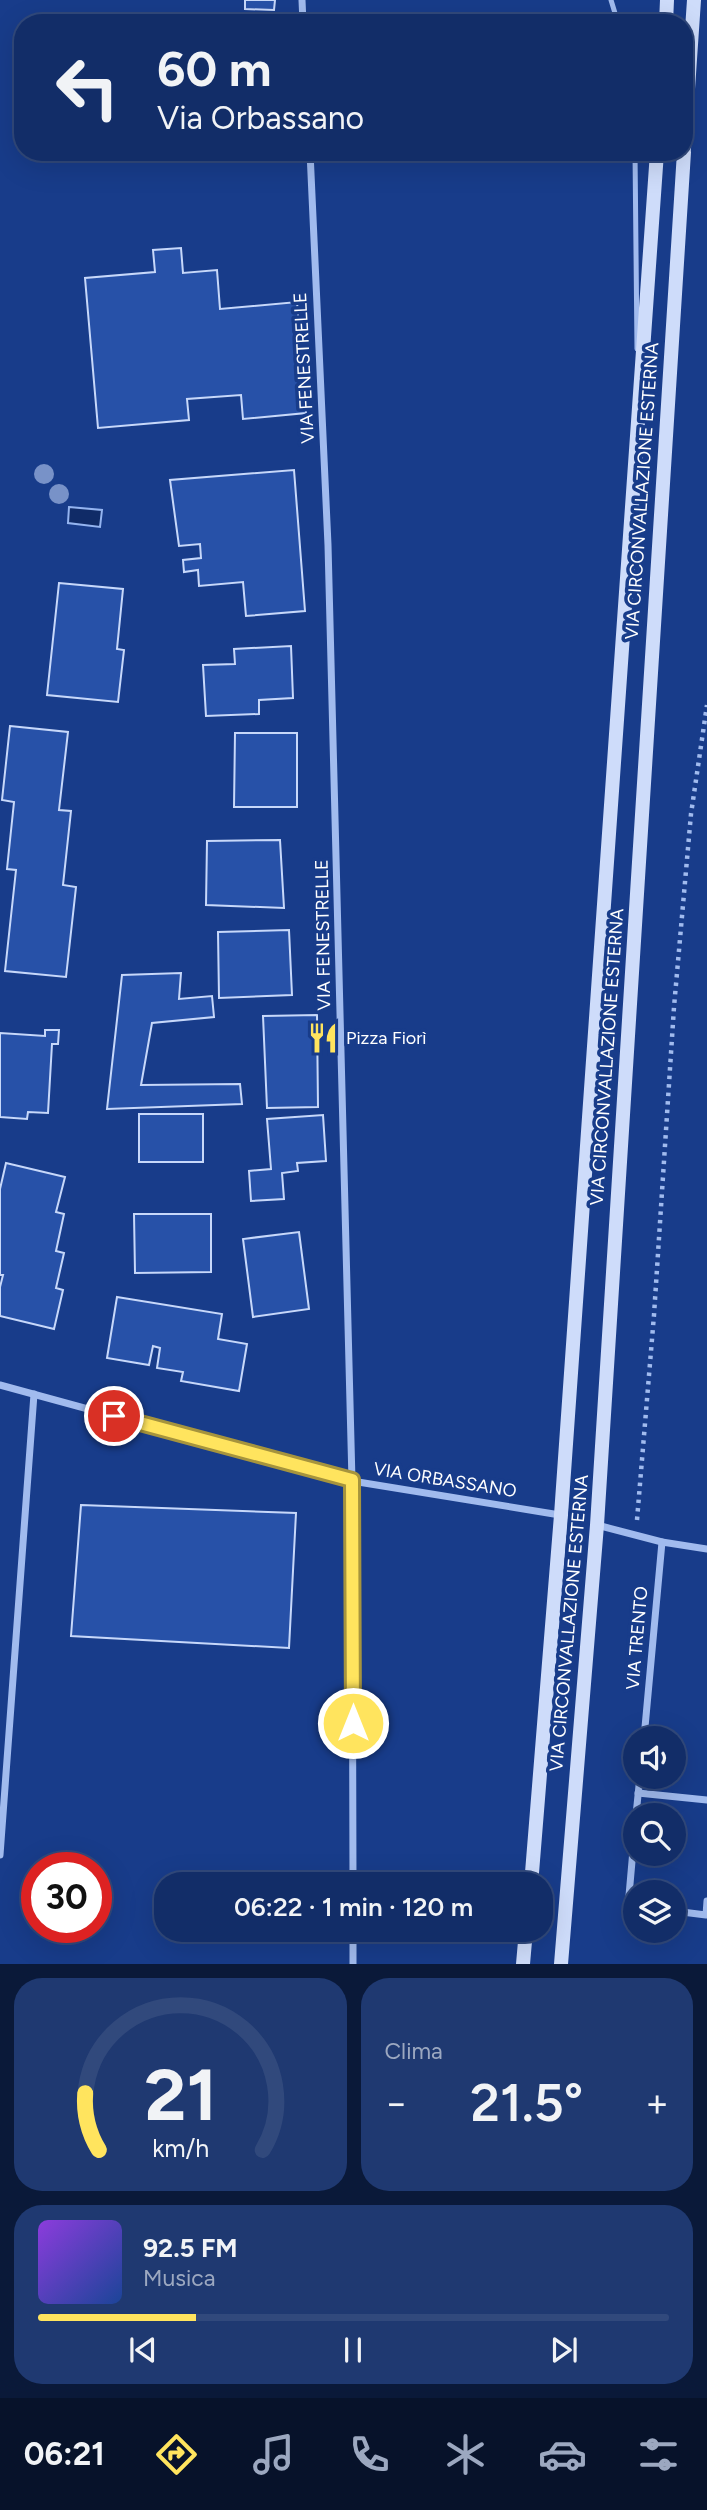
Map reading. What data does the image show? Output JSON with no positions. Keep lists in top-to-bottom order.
{
  "streets": {
    "main road": ["VIA CIRCONVALLAZIONE ESTERNA"],
    "street": ["VIA FENESTRELLE", "VIA ORBASSANO", "VIA TRENTO"]
  },
  "crossings": [
    ["VIA FENESTRELLE", "VIA ORBASSANO"],
    ["VIA CIRCONVALLAZIONE ESTERNA", "VIA ORBASSANO"]
  ],
  "places": {
    "restaurant": ["Pizza Fiorì"]
  },
  "page": {
    "turn": ["60 m", "Via Orbassano"],
    "limit": "30",
    "trip": "06:22 · 1 min · 120 m",
    "tile": "Clima",
    "heat": ["−", "21.5°", "+"],
    "song": ["92.5 FM", "Musica"],
    "tabs": "06:21",
    "gauge": ["21", "km/h"]
  }
}
